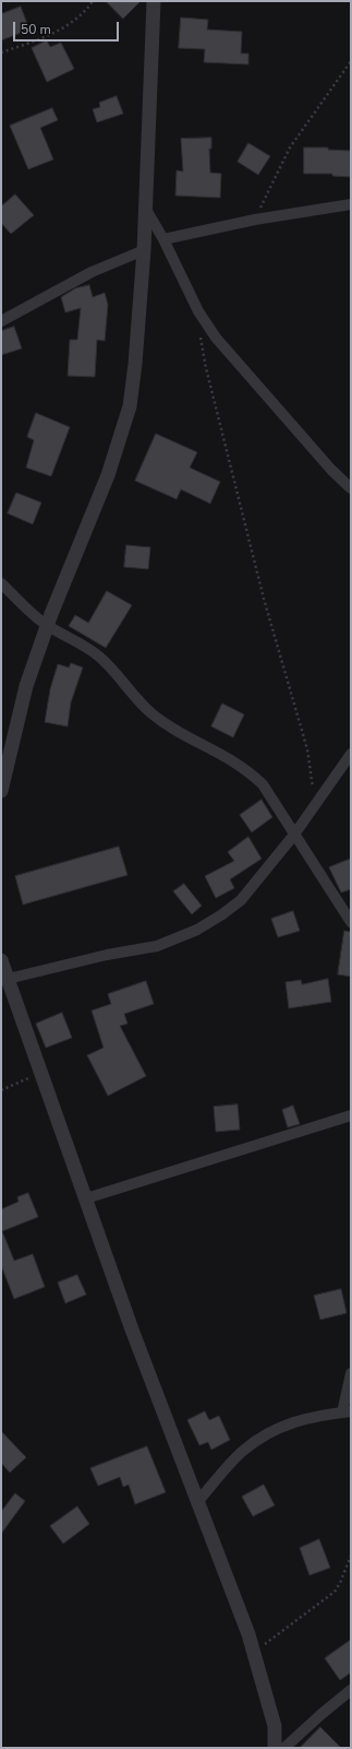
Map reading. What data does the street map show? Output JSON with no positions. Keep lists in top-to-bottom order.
{
  "scale_bar": "50 m"
}
